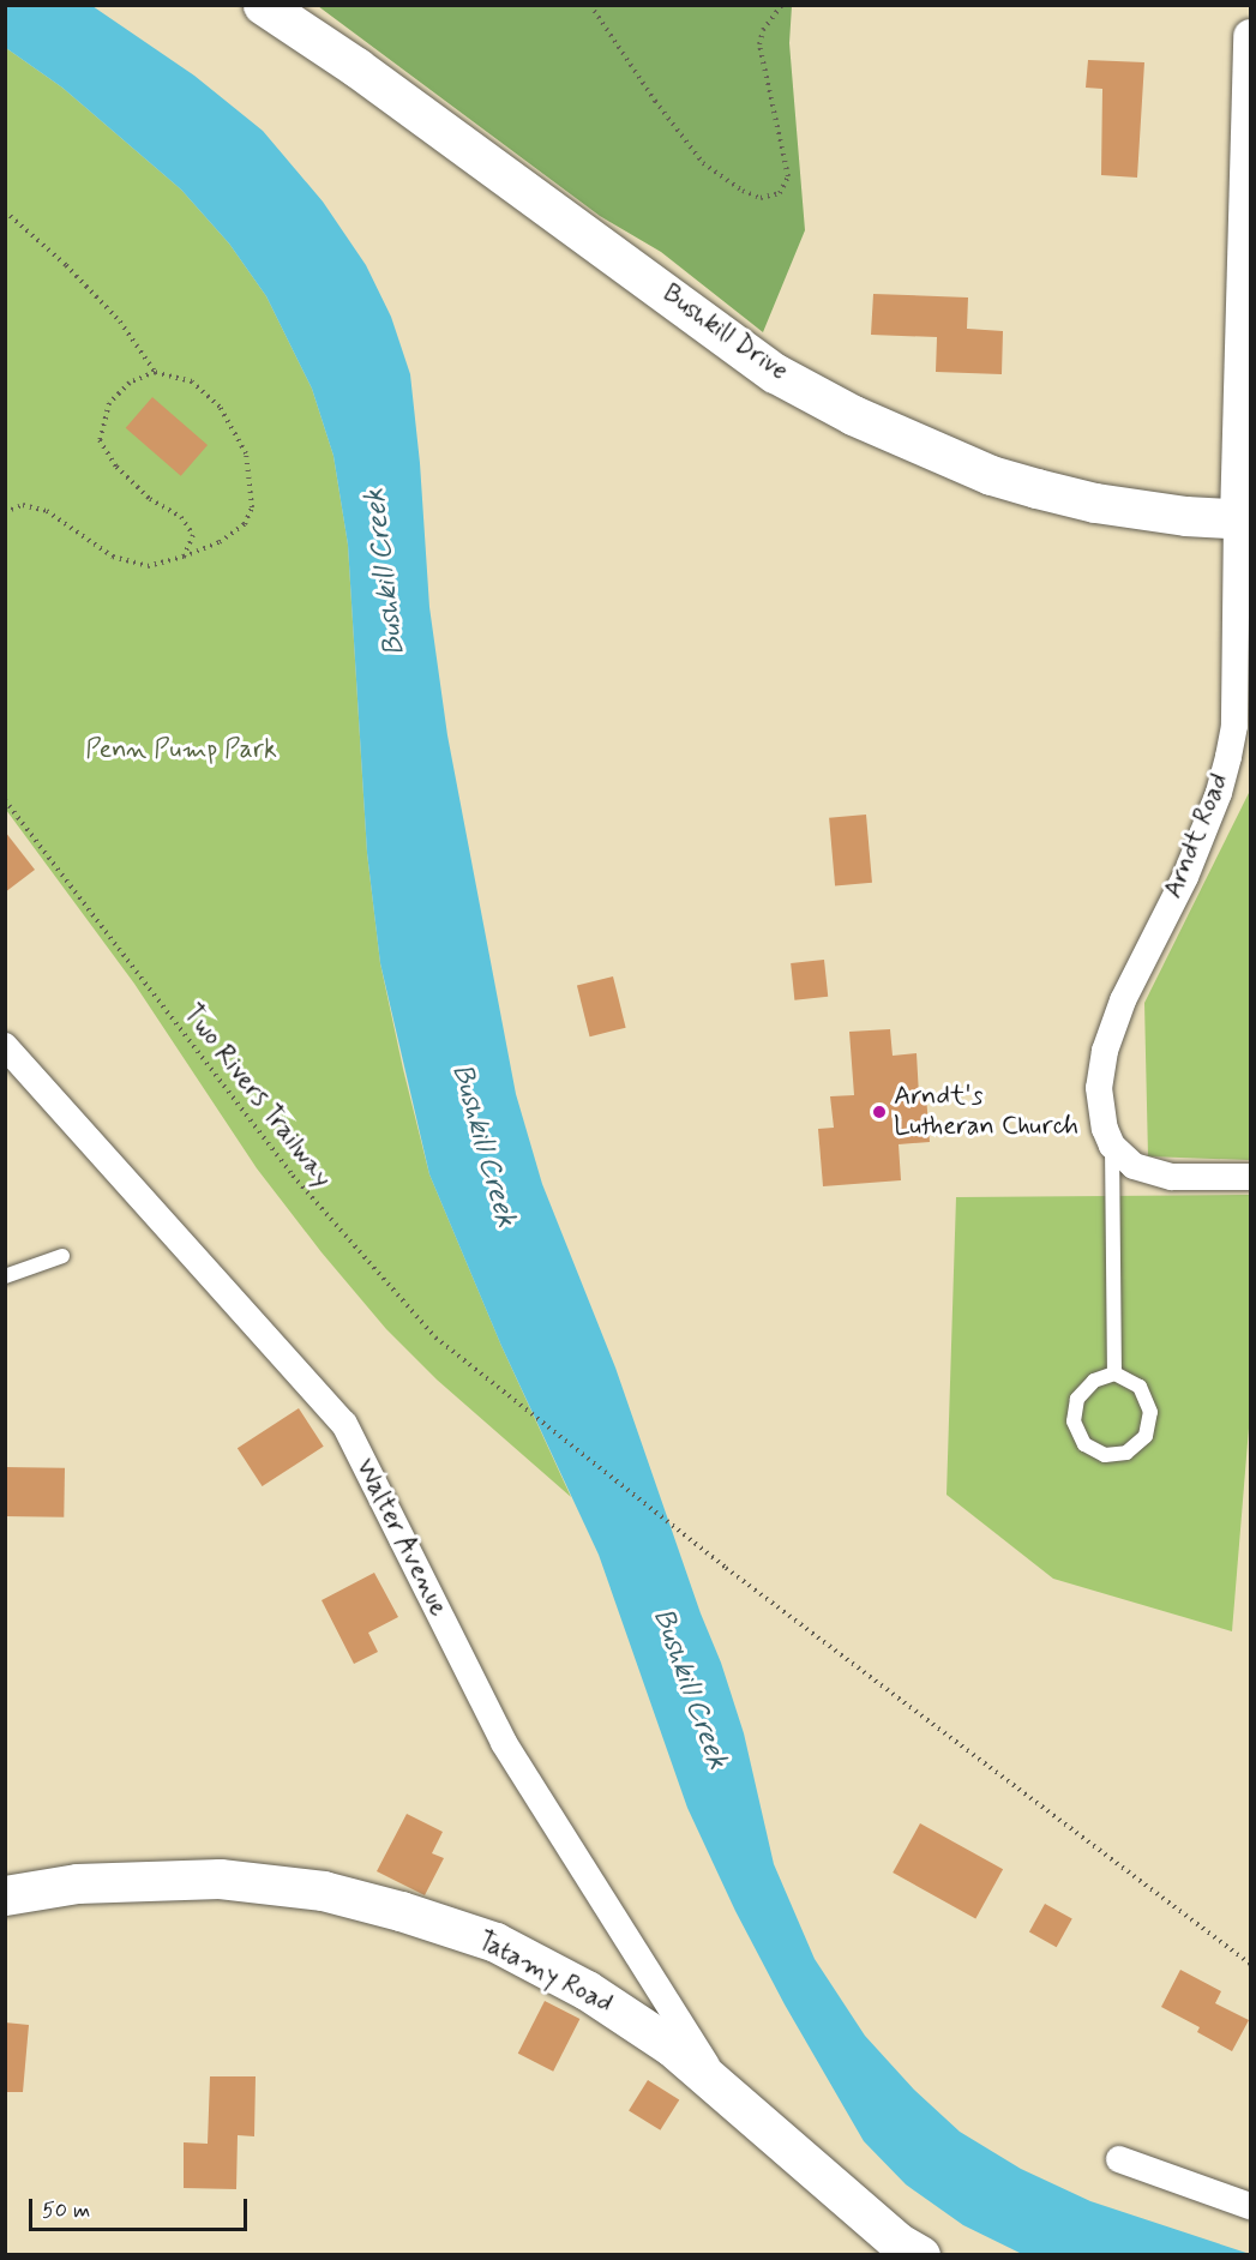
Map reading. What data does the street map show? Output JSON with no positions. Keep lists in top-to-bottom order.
{
  "streets": {
    "main road": ["Bushkill Drive", "Tatamy Road"],
    "street": ["Arndt Road", "Walter Avenue"],
    "path": ["Two Rivers Trailway"]
  },
  "crossings": [
    ["Bushkill Drive", "Arndt Road"],
    ["Walter Avenue", "Tatamy Road"]
  ],
  "water": ["Bushkill Creek"],
  "parks": ["Penn Pump Park"],
  "places": ["Arndt's Lutheran Church"],
  "scale_bar": "50 m"
}
